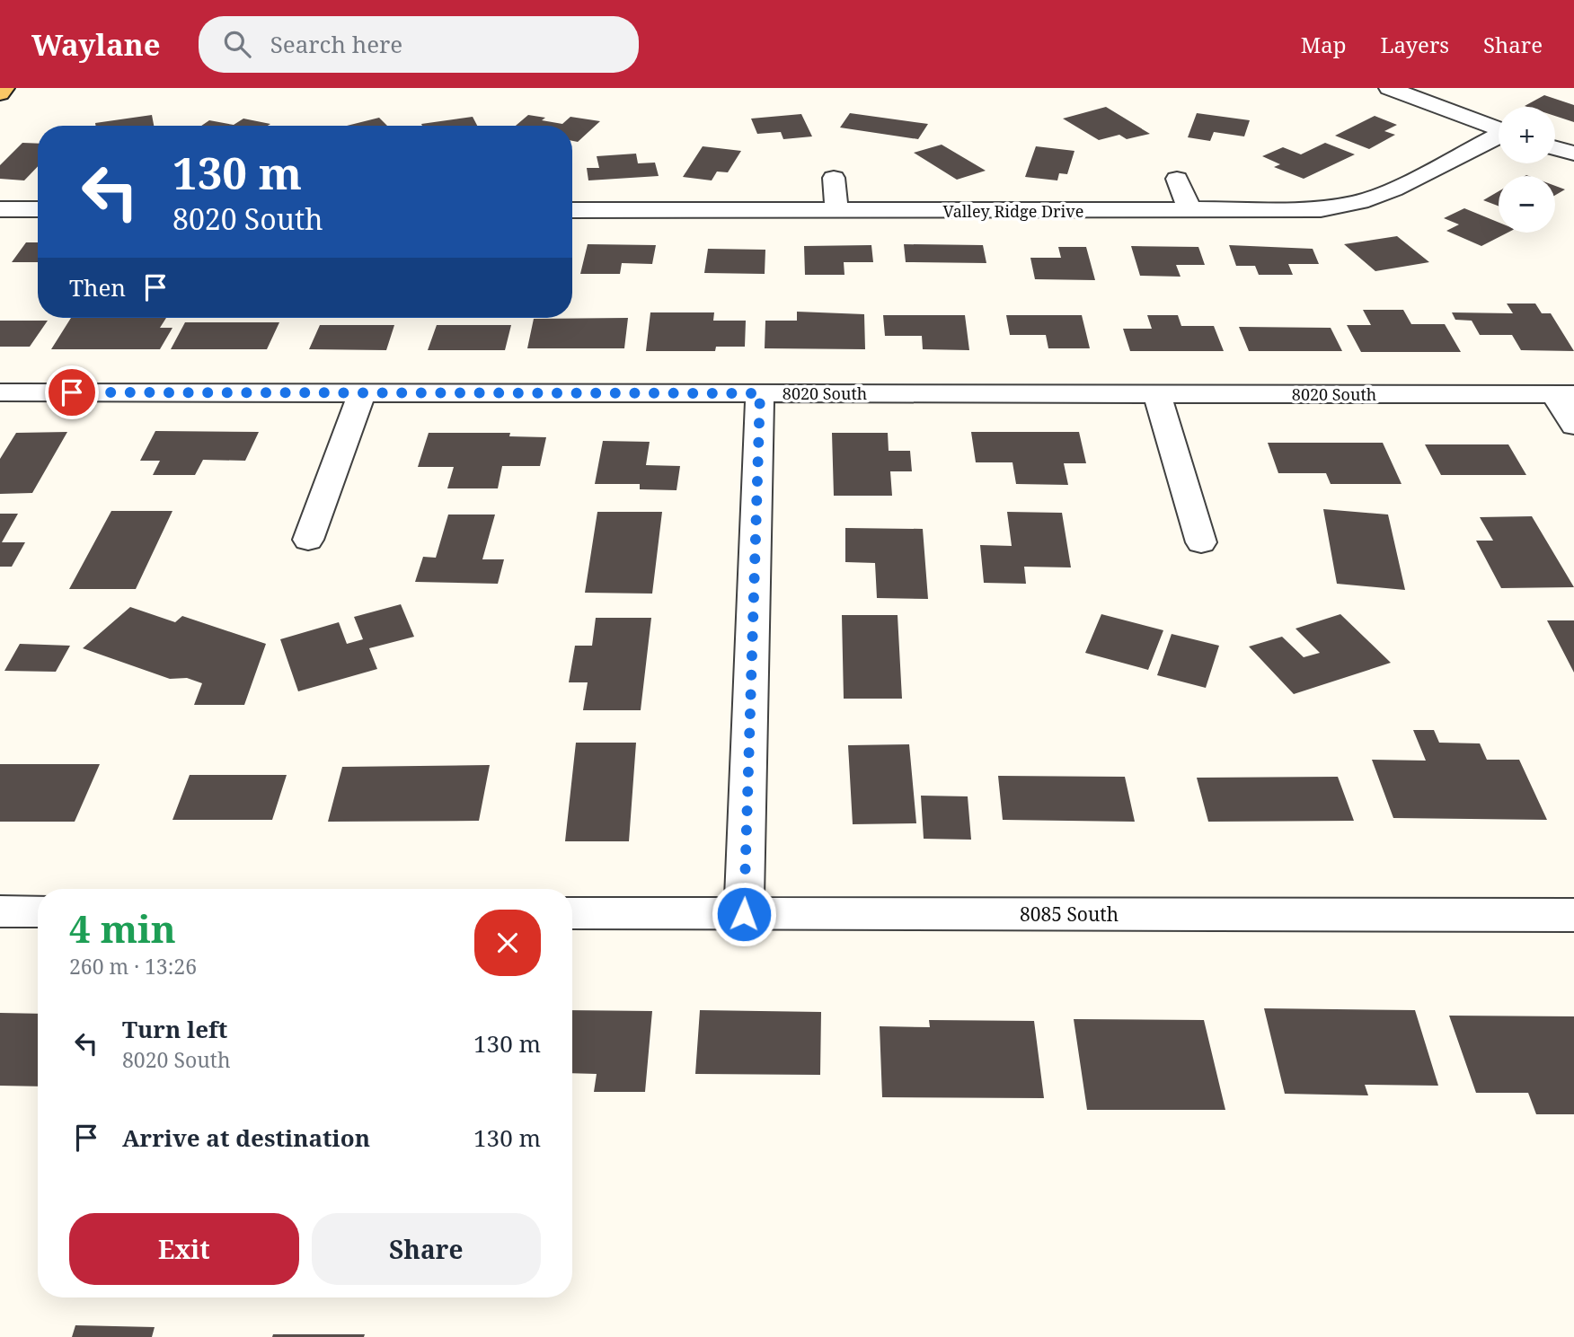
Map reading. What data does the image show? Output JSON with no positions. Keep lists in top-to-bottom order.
{
  "streets": {
    "street": ["Valley Ridge Drive", "8020 South", "8085 South"]
  },
  "page": {
    "header": "Waylane",
    "search": "Search here",
    "nav": ["Map", "Layers", "Share"],
    "map_buttons": ["+", "−"],
    "turn": ["130 m", "8020 South"],
    "then": "Then",
    "heading": ["4 min", "260 m · 13:26"],
    "list": [
      {
        "name": "Turn left",
        "note": "8020 South",
        "value": "130 m"
      },
      {
        "name": "Arrive at destination",
        "value": "130 m"
      }
    ],
    "buttons": ["Exit", "Share"]
  }
}
